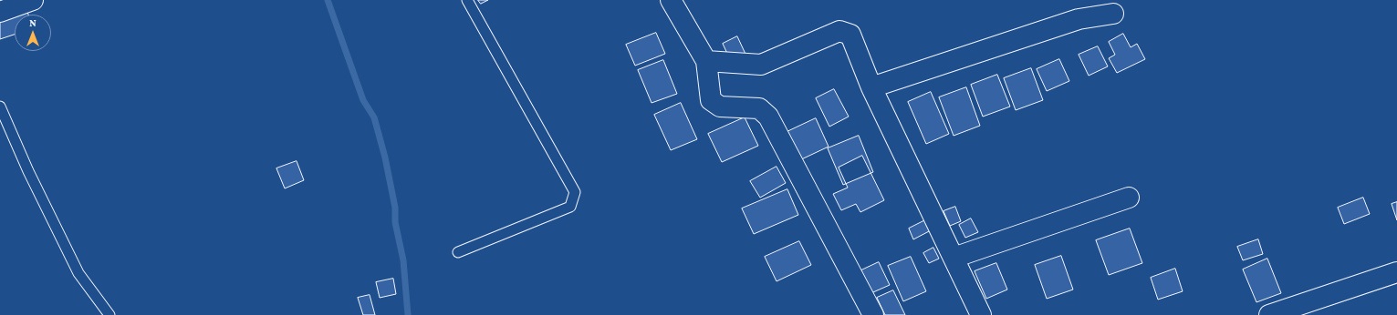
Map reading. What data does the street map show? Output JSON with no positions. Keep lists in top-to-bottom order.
{
  "north": "top"
}
